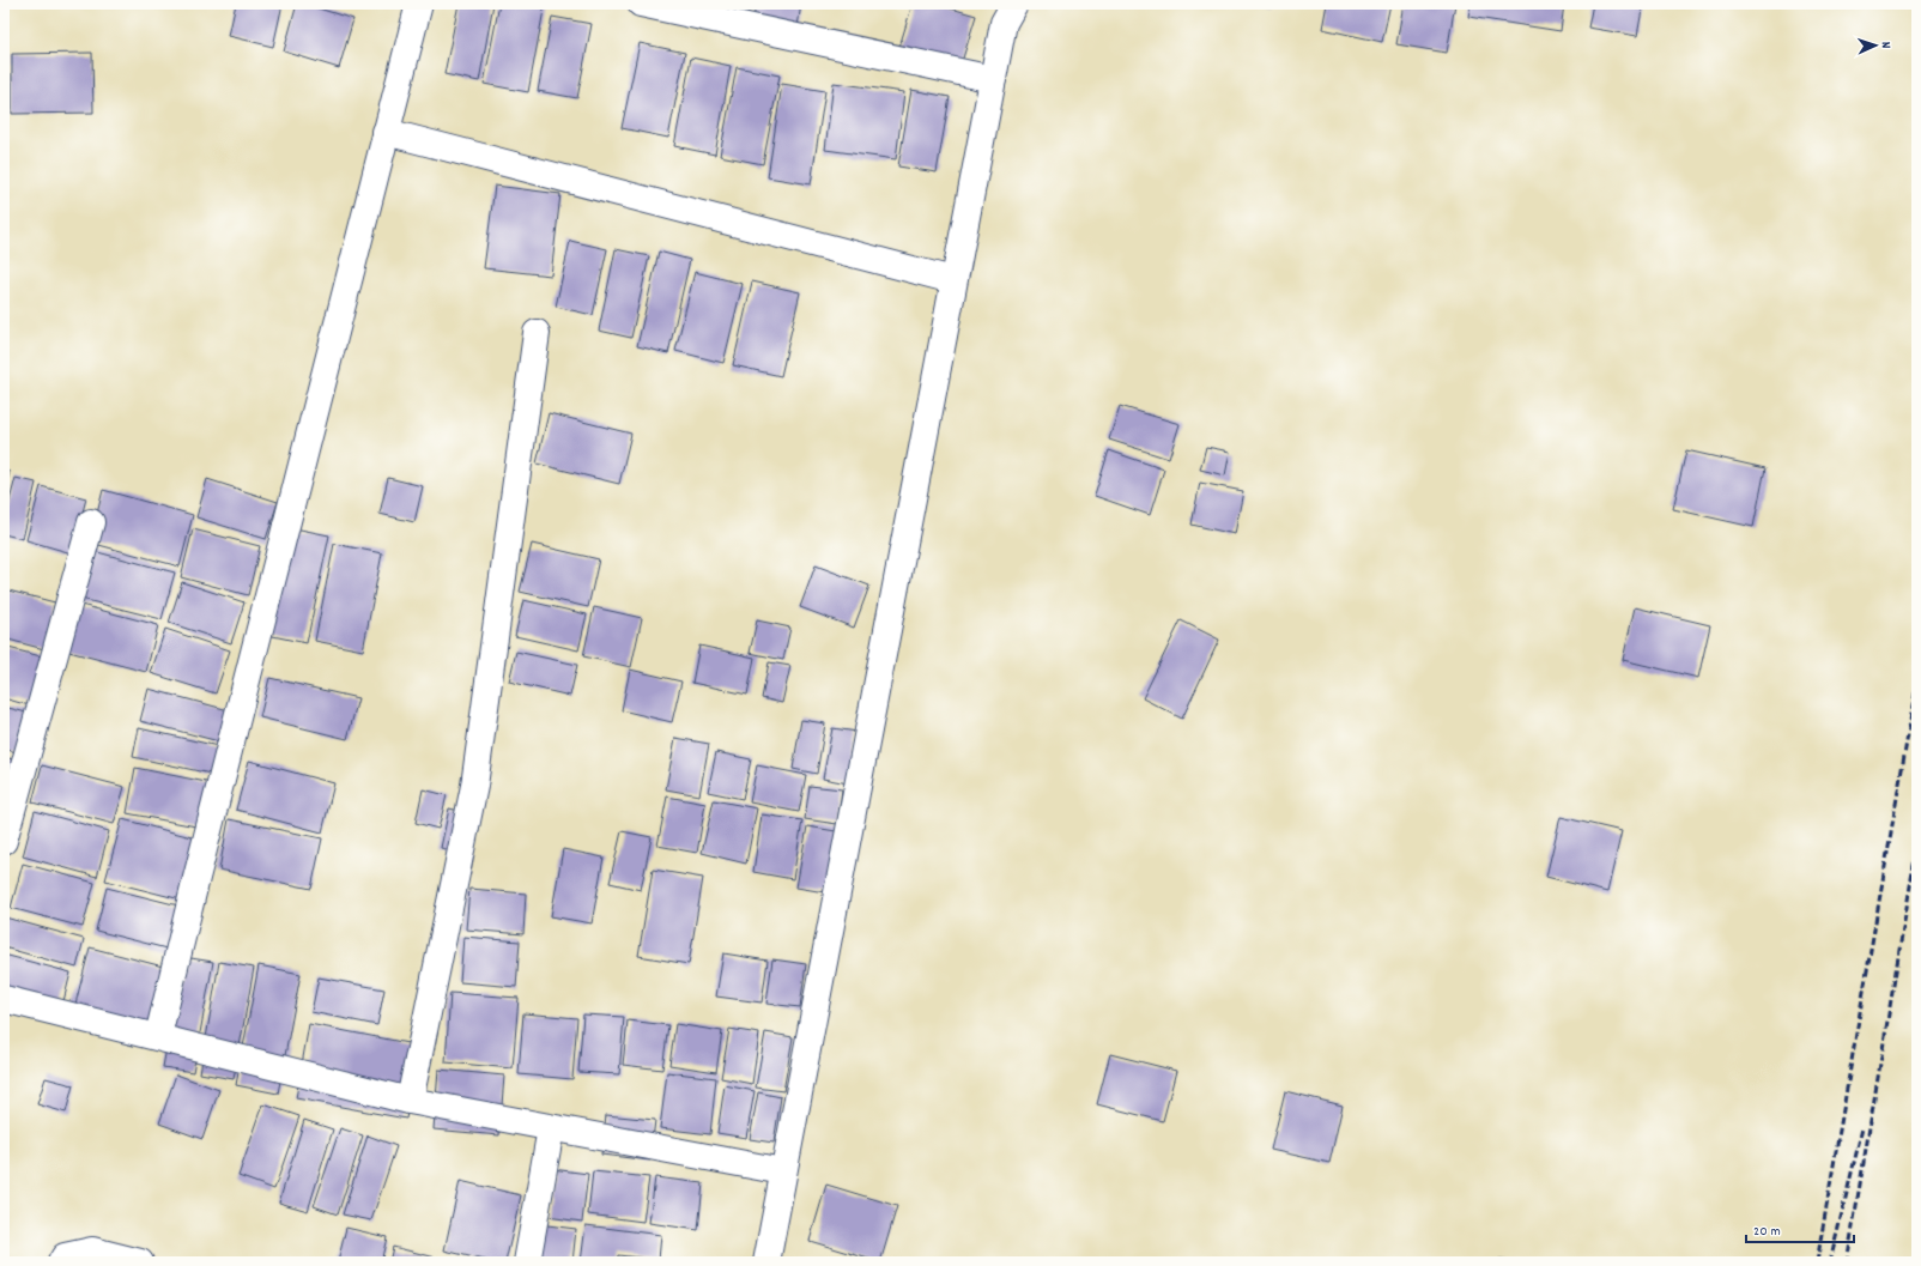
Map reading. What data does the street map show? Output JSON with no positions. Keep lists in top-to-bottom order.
{
  "scale_bar": "20 m",
  "north": "right"
}
